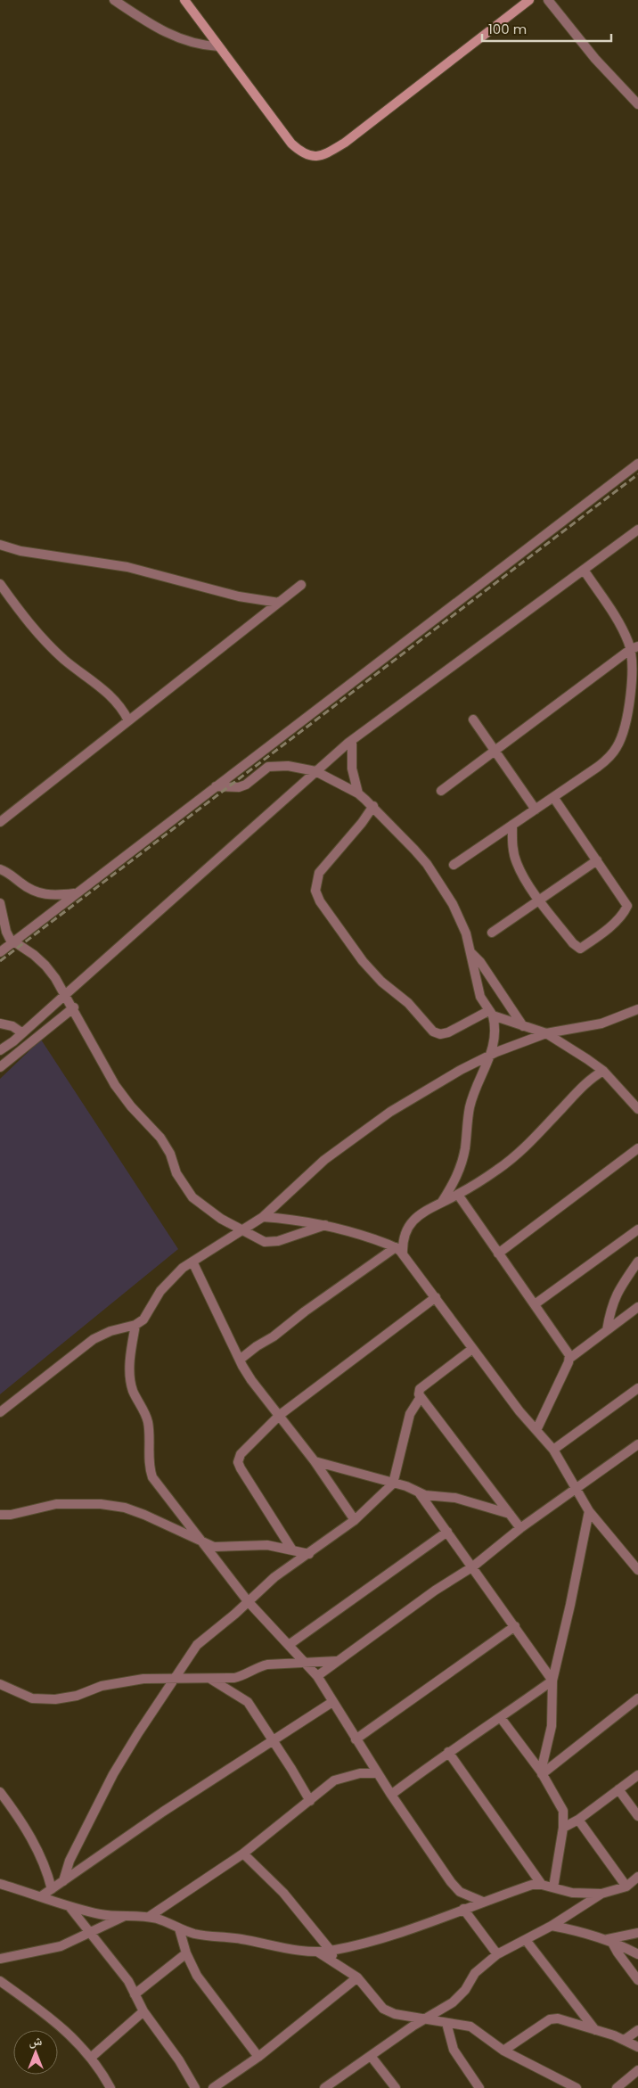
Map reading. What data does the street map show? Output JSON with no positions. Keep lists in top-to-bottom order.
{
  "scale_bar": "100 m",
  "north": "top"
}
